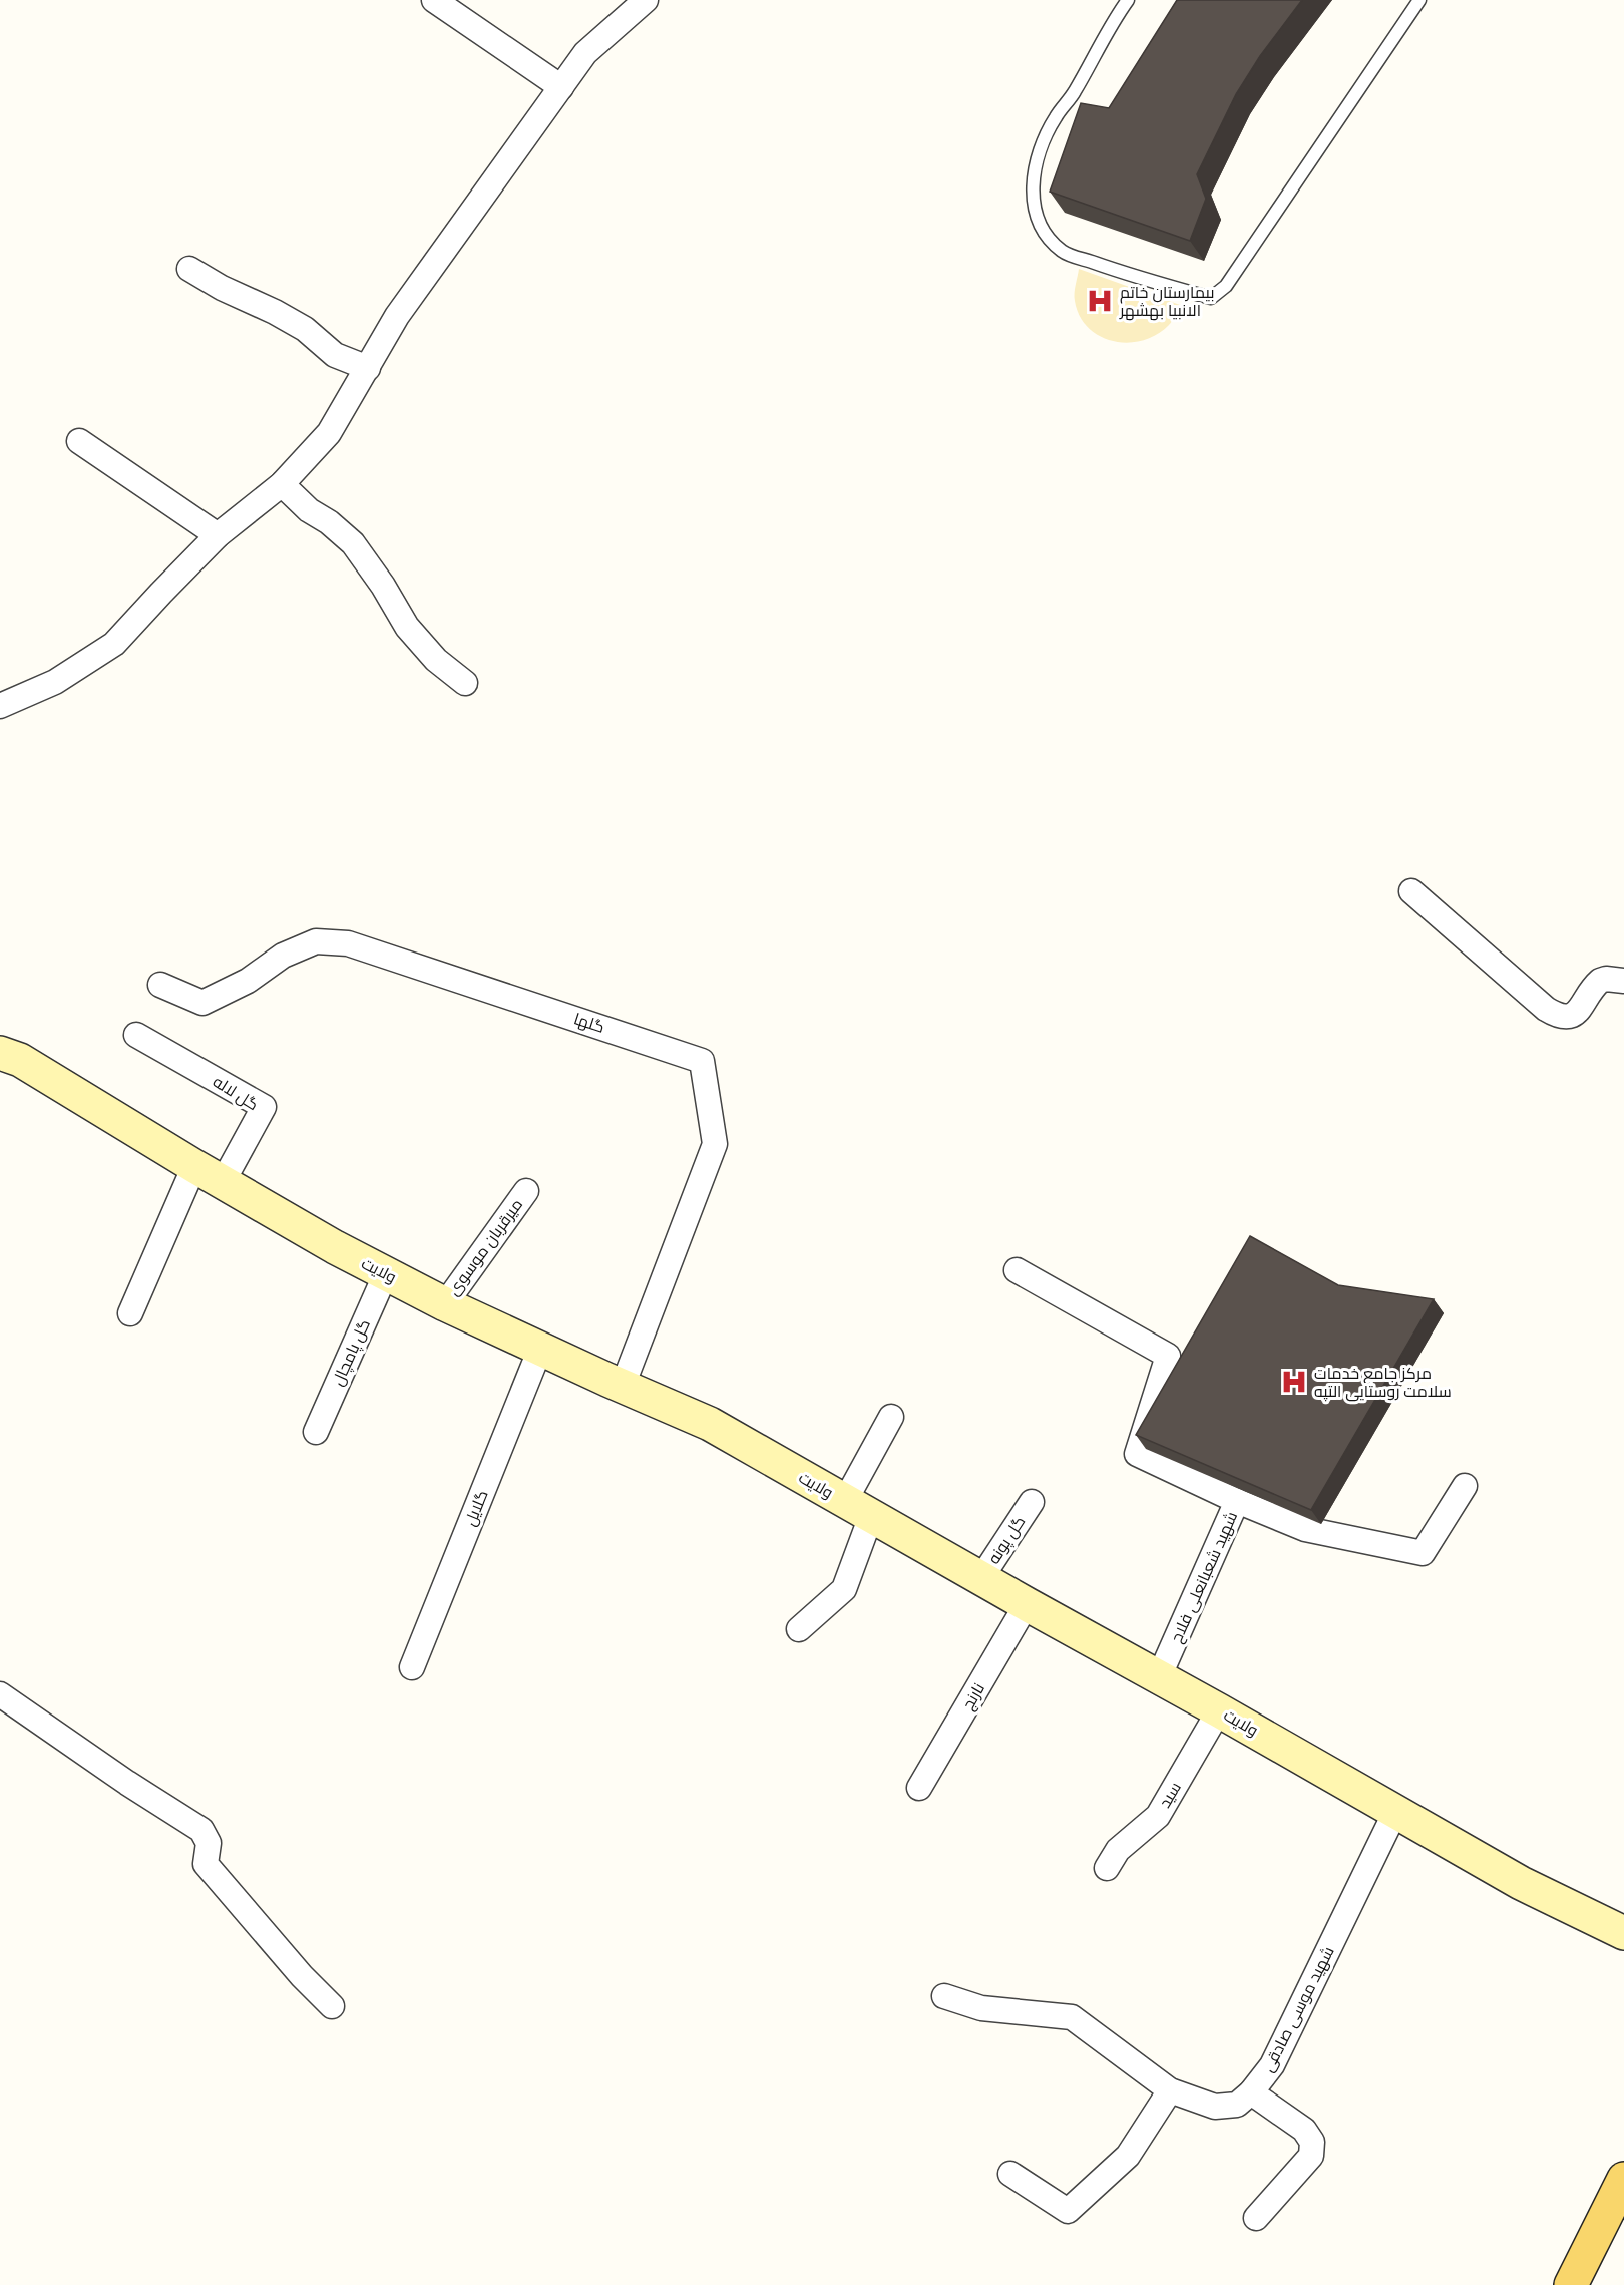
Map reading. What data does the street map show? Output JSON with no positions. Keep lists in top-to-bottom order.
{
  "streets": {
    "street": [
      "گلها",
      "گل لاله",
      "میرقربان موسوی",
      "ولایت",
      "گل پامچال",
      "گلایل",
      "گل پونه",
      "شهید شعبانعلی فلاح",
      "نارنج",
      "سید",
      "شهید موسی صادقی"
    ]
  },
  "crossings": [
    ["گلها", "ولایت"],
    ["گل لاله", "ولایت"],
    ["میرقربان موسوی", "ولایت"],
    ["ولایت", "گل پامچال"],
    ["ولایت", "گلایل"],
    ["ولایت", "گل پونه"],
    ["ولایت", "شهید شعبانعلی فلاح"],
    ["ولایت", "نارنج"],
    ["ولایت", "سید"],
    ["ولایت", "شهید موسی صادقی"]
  ],
  "places": {
    "hospital": ["بیمارستان خاتم الانبیا بهشهر", "مرکز جامع خدمات سلامت روستایی التپه"]
  }
}
